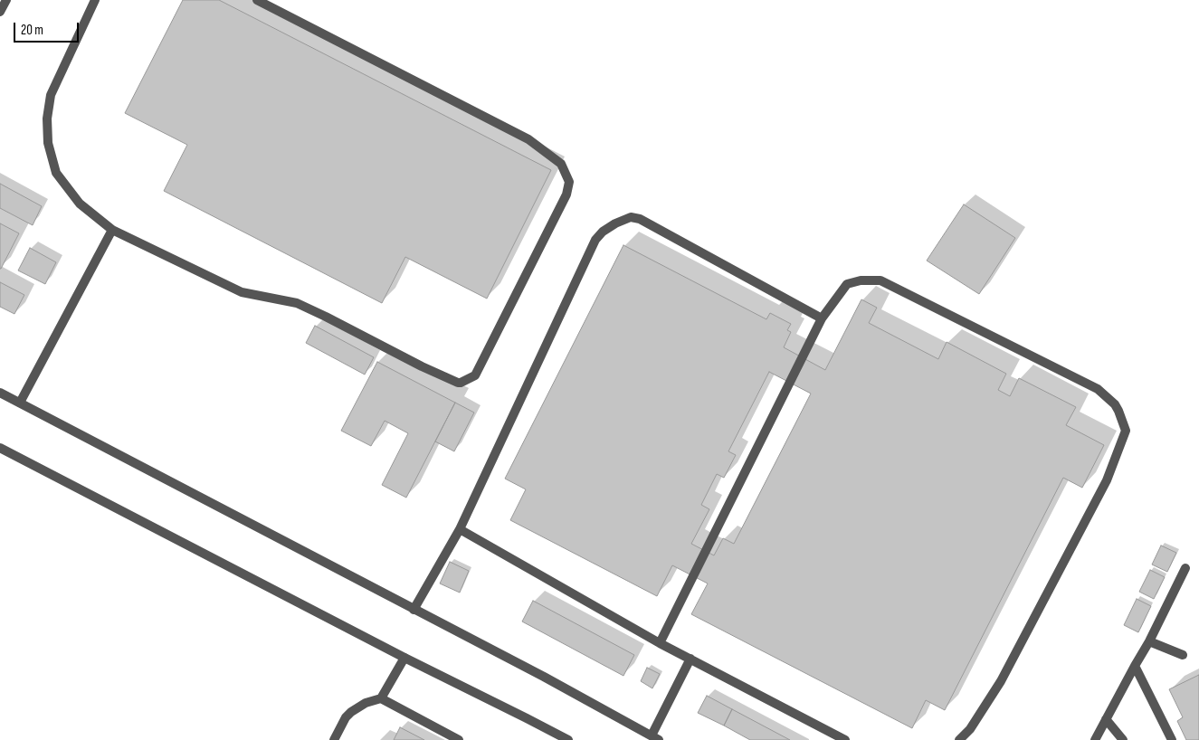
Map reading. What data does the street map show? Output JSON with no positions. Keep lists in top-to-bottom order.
{
  "scale_bar": "20 m"
}
